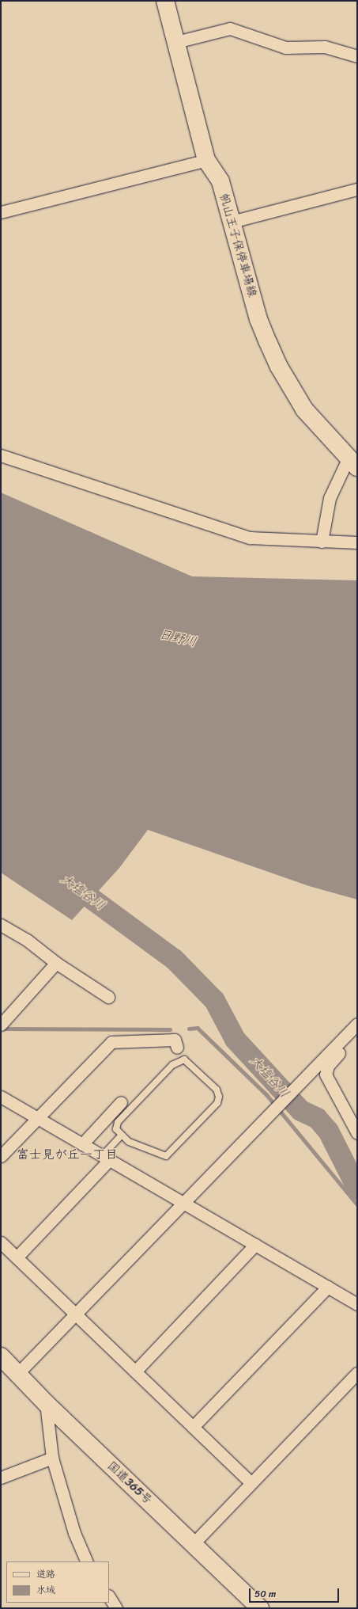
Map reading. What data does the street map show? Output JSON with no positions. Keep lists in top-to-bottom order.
{
  "streets": {
    "main road": ["帆山王子保停車場線", "国道365号"]
  },
  "districts": ["富士見が丘一丁目"],
  "water": ["日野川", "大塩谷川"],
  "legend": ["道路", "水域"],
  "scale_bar": "50 m"
}
